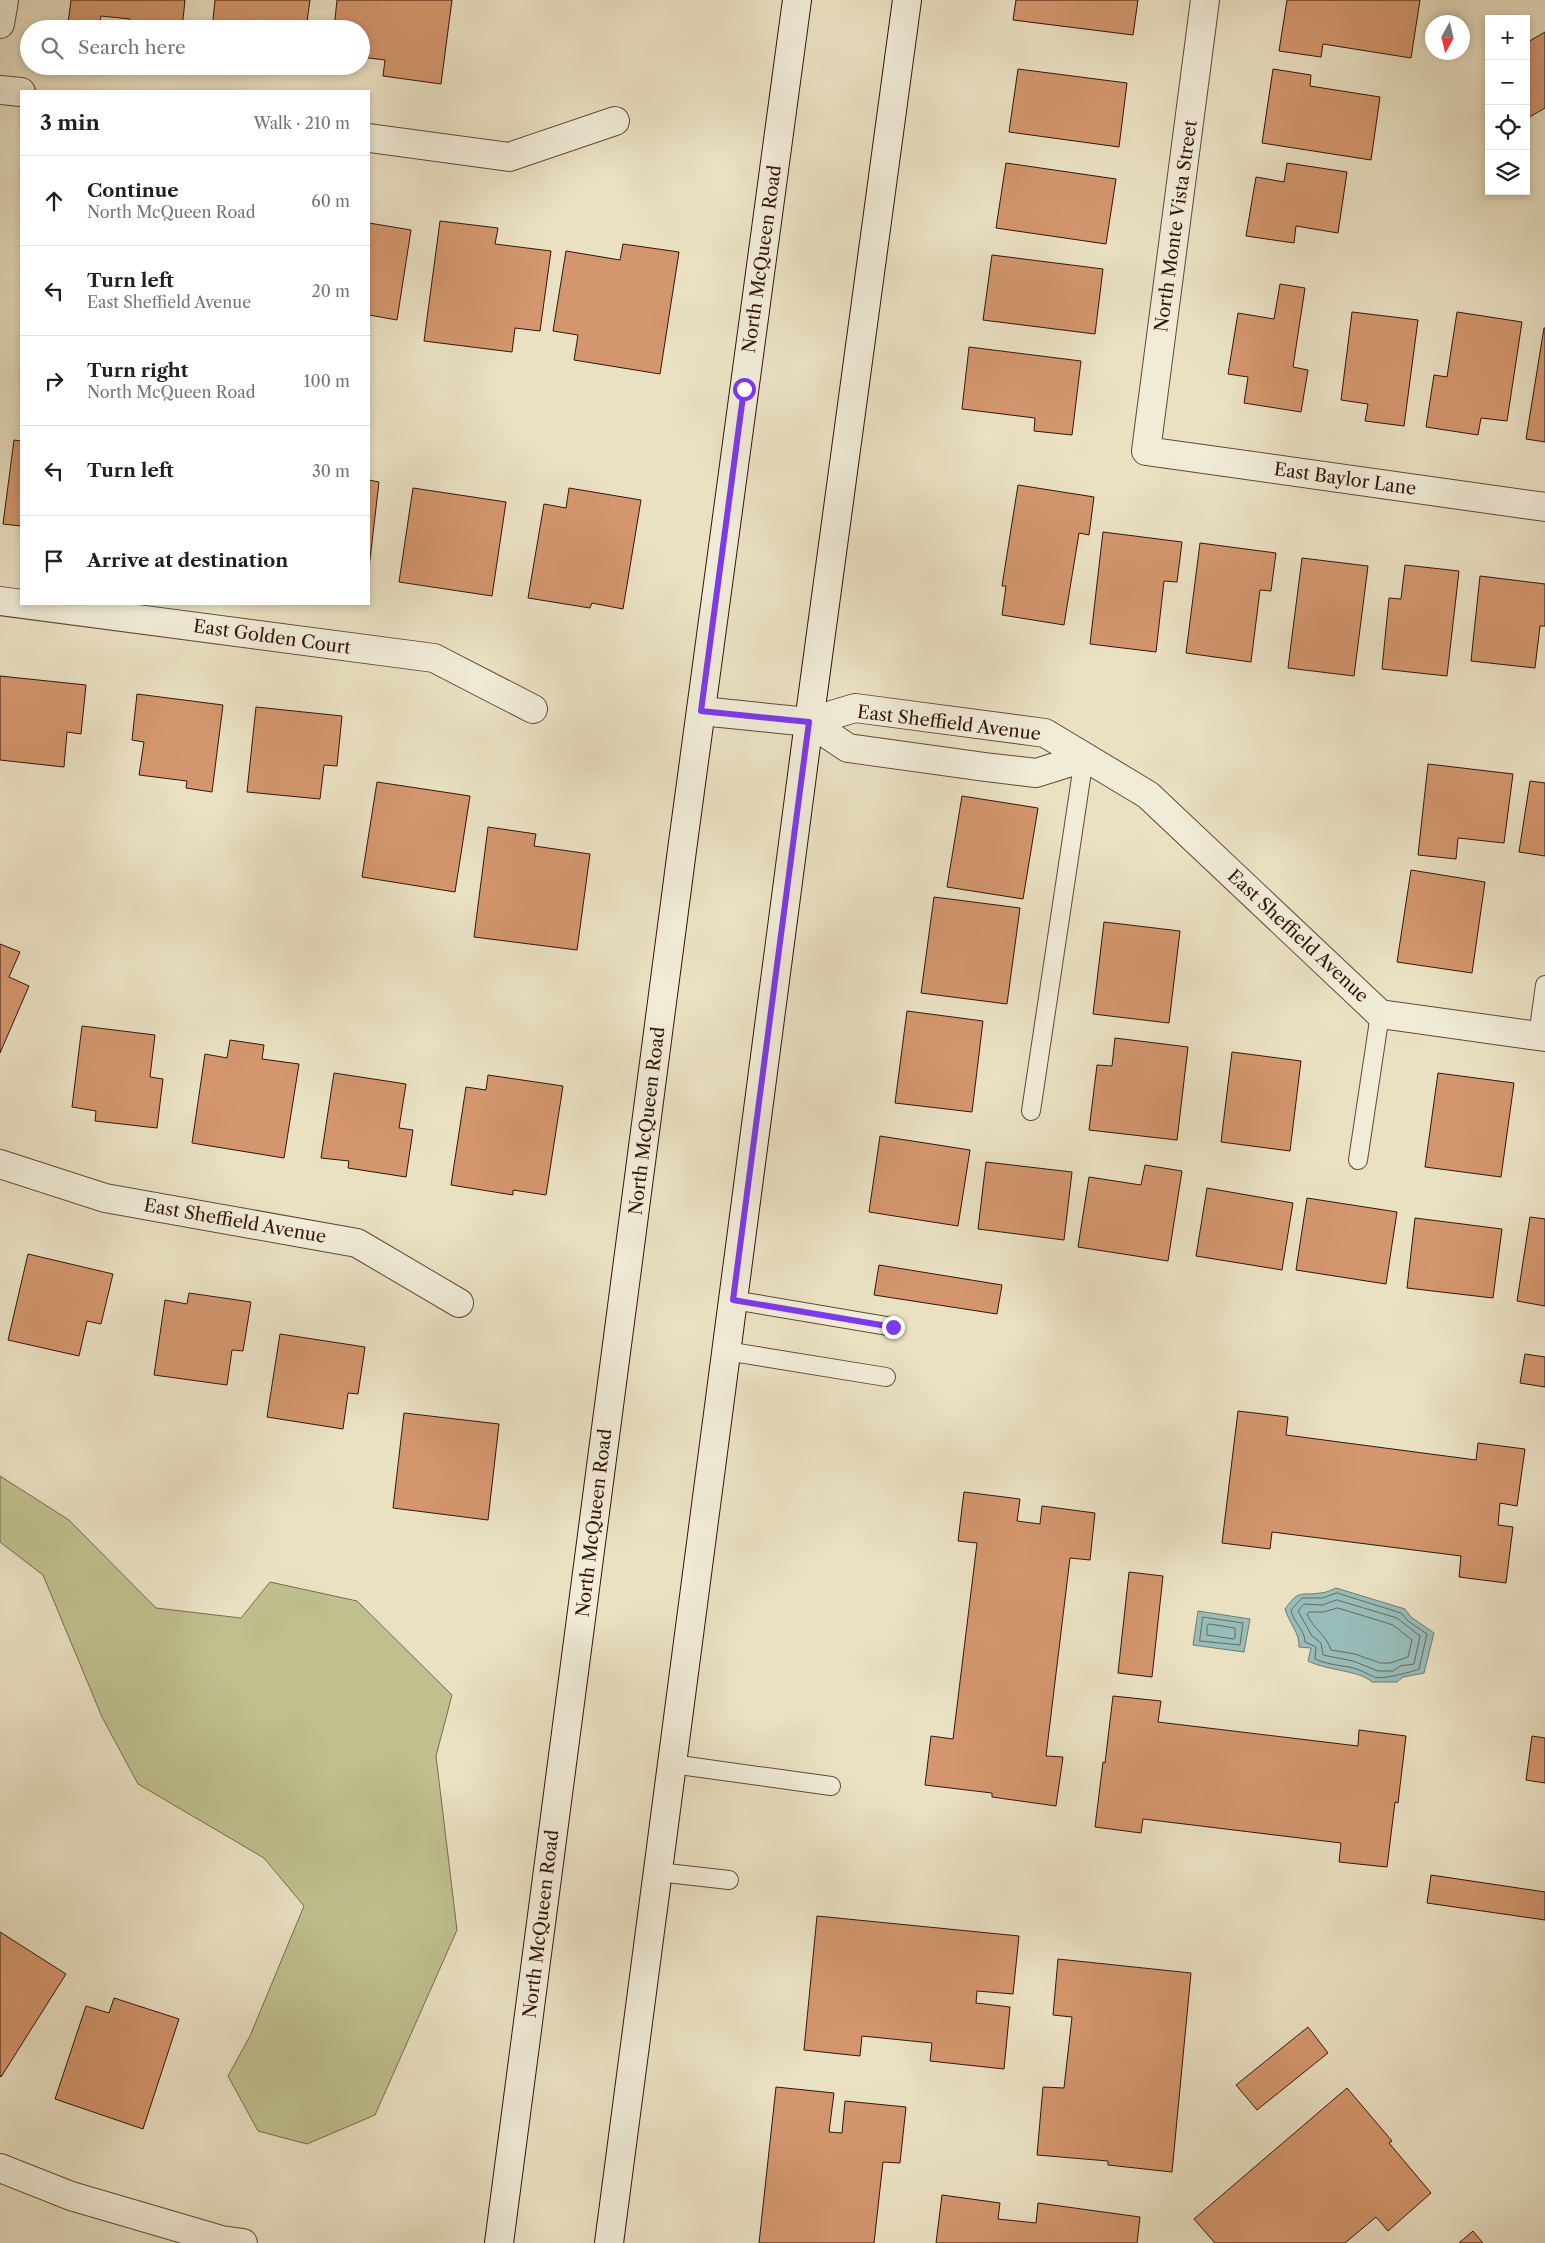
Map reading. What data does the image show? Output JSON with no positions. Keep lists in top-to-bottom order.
{
  "streets": {
    "main road": [
      "North Monte Vista Street",
      "North McQueen Road",
      "East Baylor Lane",
      "East Golden Court",
      "East Sheffield Avenue"
    ]
  },
  "crossings": [
    ["North Monte Vista Street", "East Baylor Lane"],
    ["North McQueen Road", "East Sheffield Avenue"]
  ],
  "north": "bottom",
  "page": {
    "map_buttons": ["+", "−"],
    "search": "Search here",
    "heading": ["3 min", "Walk · 210 m"],
    "list": [
      ["Continue", "North McQueen Road", "60 m"],
      ["Turn left", "East Sheffield Avenue", "20 m"],
      ["Turn right", "North McQueen Road", "100 m"],
      ["Turn left", "30 m"],
      "Arrive at destination"
    ]
  }
}
